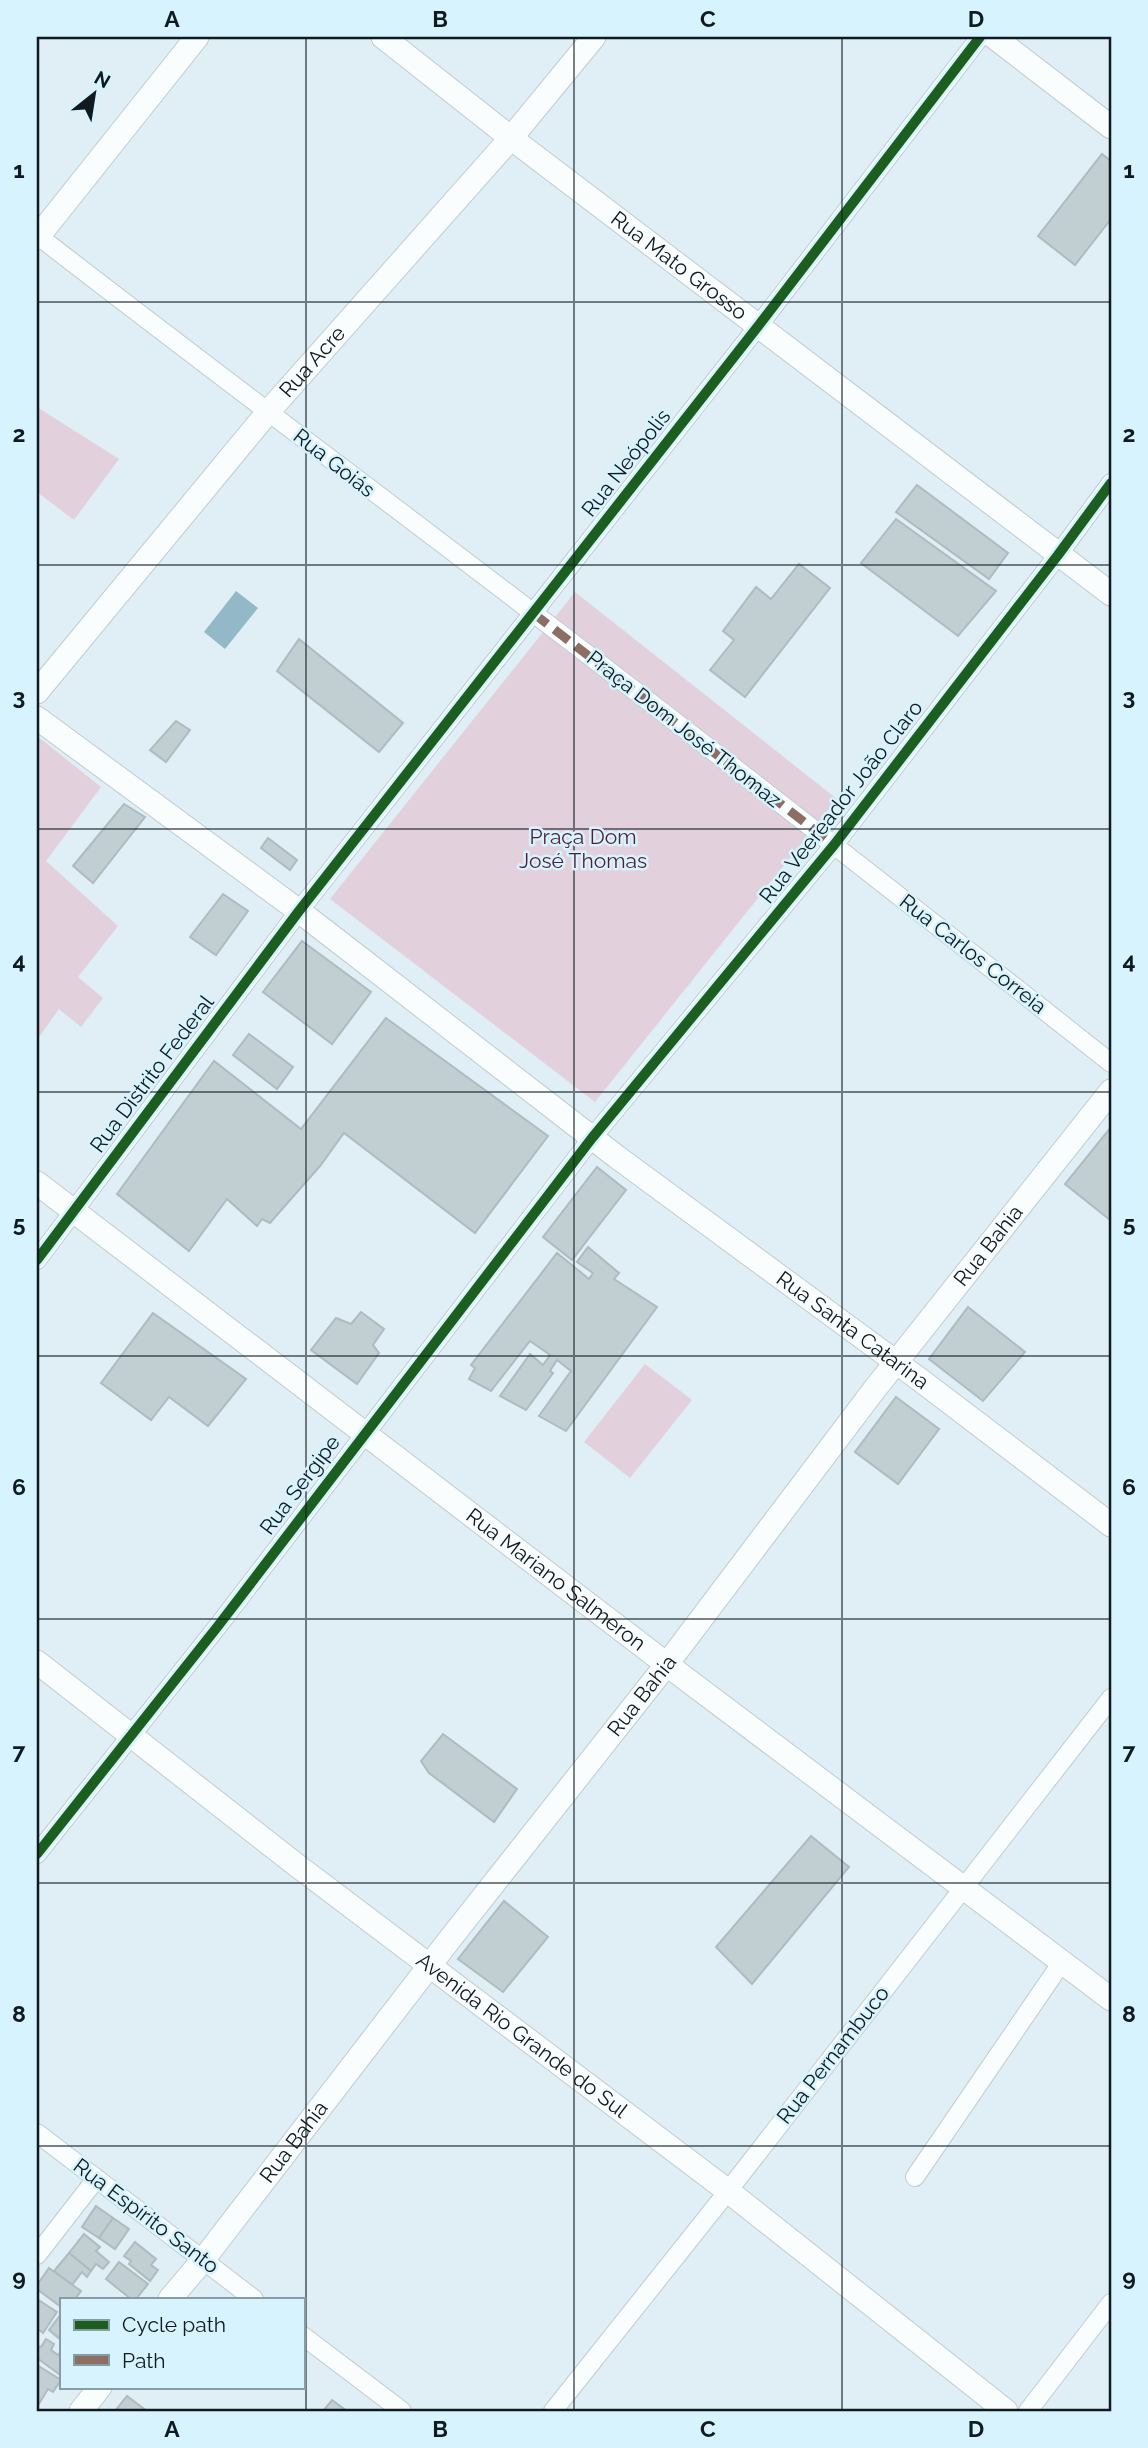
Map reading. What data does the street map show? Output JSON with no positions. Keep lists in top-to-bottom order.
{
  "streets": {
    "main road": [
      "Rua Mato Grosso",
      "Rua Acre",
      "Rua Bahia",
      "Rua Santa Catarina",
      "Rua Mariano Salmeron",
      "Avenida Rio Grande do Sul"
    ],
    "street": [
      "Rua Goiás",
      "Rua Neópolis",
      "Praça Dom José Thomaz",
      "Rua Veereador João Claro",
      "Rua Carlos Correia",
      "Rua Distrito Federal",
      "Rua Sergipe",
      "Rua Pernambuco",
      "Rua Espírito Santo"
    ]
  },
  "crossings": [
    ["Rua Mato Grosso", "Rua Acre"],
    ["Rua Mato Grosso", "Rua Neópolis"],
    ["Rua Mato Grosso", "Rua Veereador João Claro"],
    ["Rua Acre", "Rua Goiás"],
    ["Rua Goiás", "Rua Neópolis"],
    ["Rua Goiás", "Praça Dom José Thomaz"],
    ["Rua Neópolis", "Praça Dom José Thomaz"],
    ["Rua Neópolis", "Rua Distrito Federal"],
    ["Rua Neópolis", "Rua Santa Catarina"],
    ["Praça Dom José Thomaz", "Rua Veereador João Claro"],
    ["Praça Dom José Thomaz", "Rua Carlos Correia"],
    ["Rua Veereador João Claro", "Rua Carlos Correia"],
    ["Rua Veereador João Claro", "Rua Santa Catarina"],
    ["Rua Veereador João Claro", "Rua Sergipe"],
    ["Rua Distrito Federal", "Rua Santa Catarina"],
    ["Rua Distrito Federal", "Rua Mariano Salmeron"],
    ["Rua Bahia", "Rua Santa Catarina"],
    ["Rua Bahia", "Rua Mariano Salmeron"],
    ["Rua Bahia", "Avenida Rio Grande do Sul"],
    ["Rua Bahia", "Rua Espírito Santo"],
    ["Rua Santa Catarina", "Rua Sergipe"],
    ["Rua Sergipe", "Rua Mariano Salmeron"],
    ["Rua Sergipe", "Avenida Rio Grande do Sul"],
    ["Rua Mariano Salmeron", "Rua Pernambuco"],
    ["Avenida Rio Grande do Sul", "Rua Pernambuco"]
  ],
  "parks": ["Praça Dom José Thomas"],
  "legend": ["Cycle path", "Path"],
  "north": "top right",
  "grid": {
    "columns": [
      "A",
      "B",
      "C",
      "D"
    ],
    "rows": [
      "1",
      "2",
      "3",
      "4",
      "5",
      "6",
      "7",
      "8",
      "9"
    ]
  }
}
